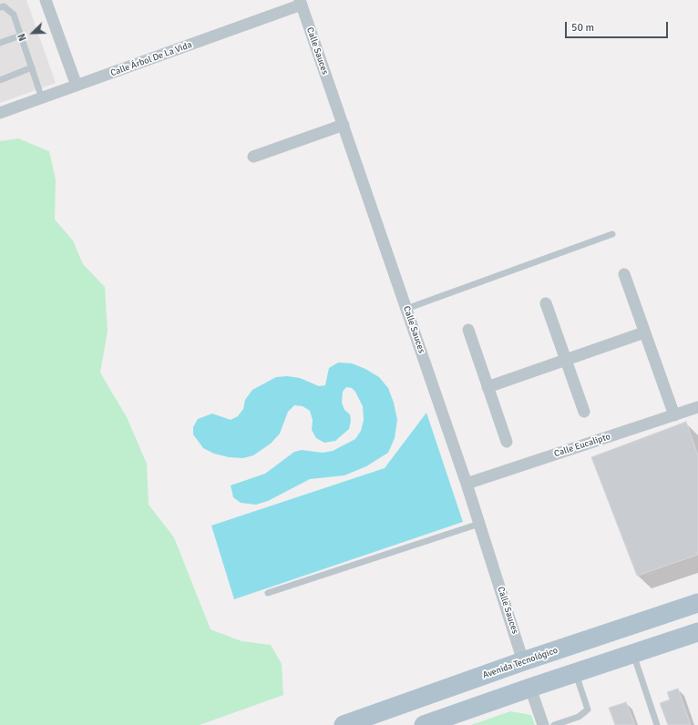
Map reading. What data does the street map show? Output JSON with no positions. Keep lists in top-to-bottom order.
{
  "streets": {
    "main road": ["Avenida Tecnológico"],
    "street": ["Calle Sauces", "Calle Árbol De La Vida", "Calle Eucalipto"]
  },
  "crossings": [
    ["Calle Sauces", "Calle Árbol De La Vida"],
    ["Calle Sauces", "Calle Eucalipto"],
    ["Calle Sauces", "Avenida Tecnológico"]
  ],
  "scale_bar": "50 m",
  "north": "bottom left"
}
